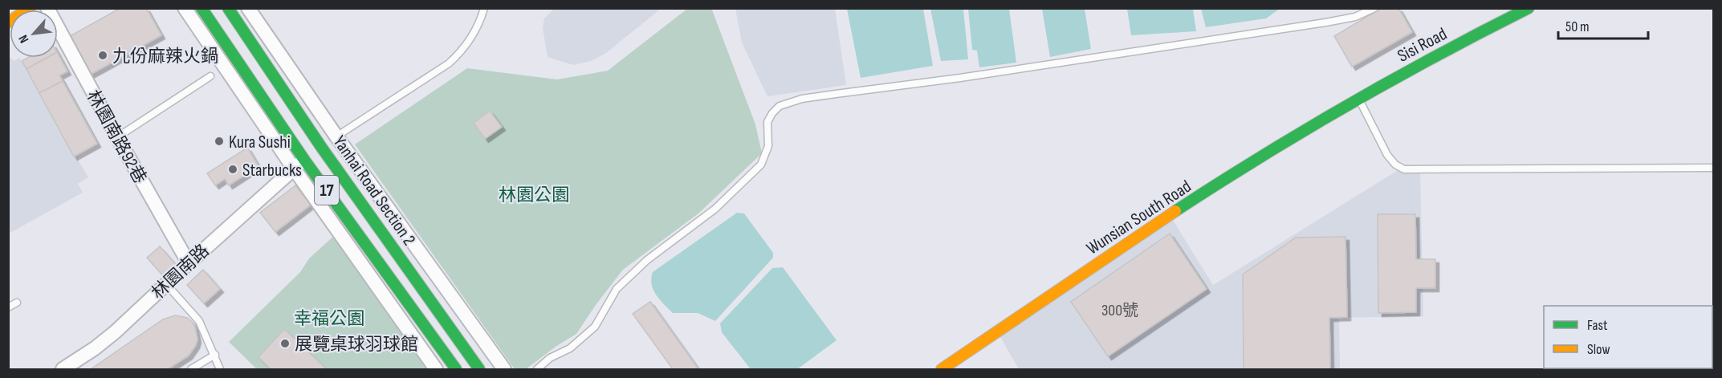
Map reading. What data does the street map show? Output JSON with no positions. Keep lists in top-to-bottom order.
{
  "streets": {
    "main road": [
      "Sisi Road",
      "17",
      "Yanhai Road Section 2",
      "Wunsian South Road"
    ],
    "street": ["林園南路92巷", "林園南路"]
  },
  "crossings": [
    ["Sisi Road", "Wunsian South Road"],
    ["林園南路92巷", "林園南路"],
    ["17", "林園南路"],
    ["Yanhai Road Section 2", "林園南路"]
  ],
  "parks": ["林園公園", "幸福公園"],
  "places": [
    "九份麻辣火鍋",
    "Kura Sushi",
    "Starbucks",
    "展覽桌球羽球館"
  ],
  "house_numbers": ["300號"],
  "legend": ["Fast", "Slow"],
  "scale_bar": "50 m",
  "north": "bottom left"
}
